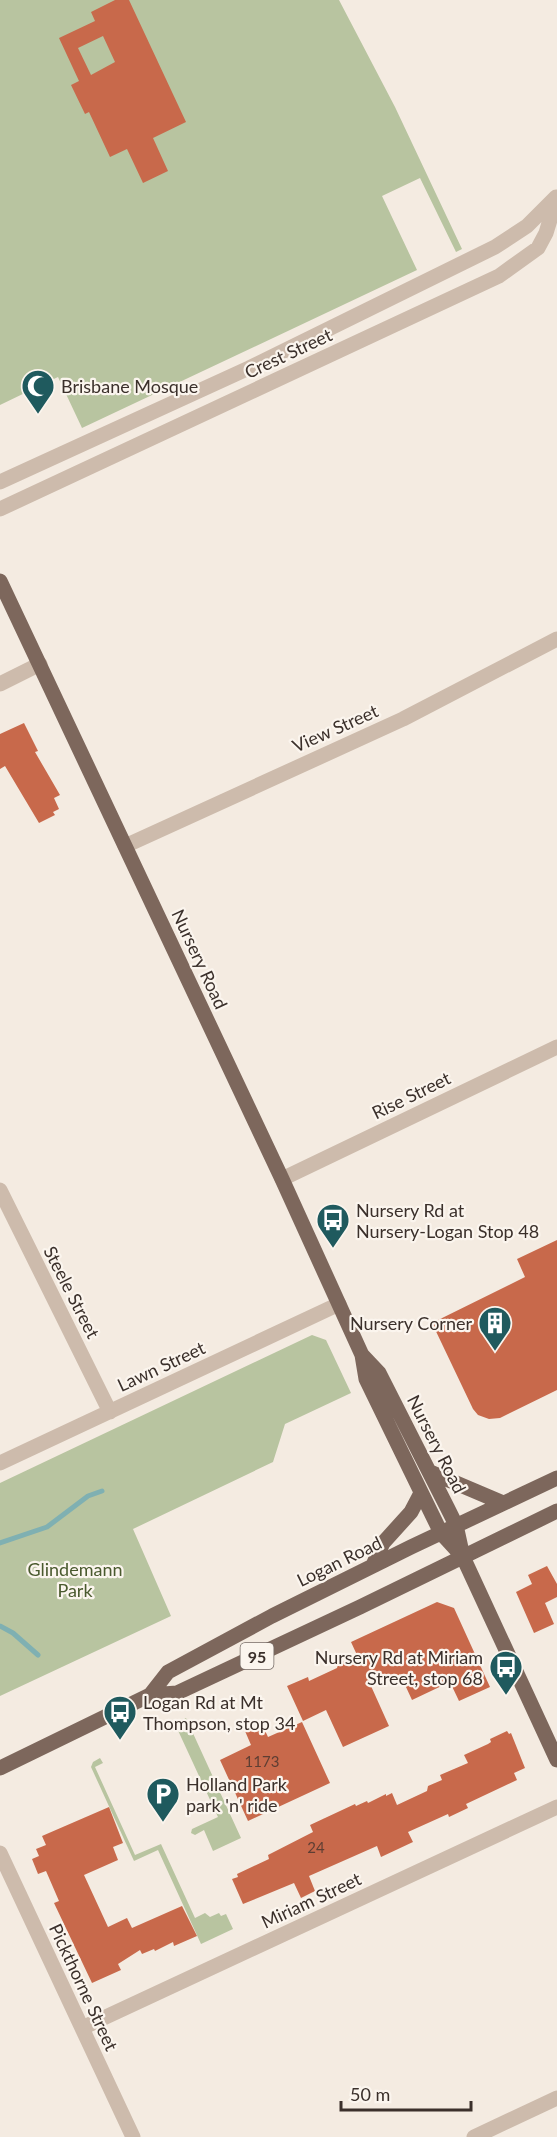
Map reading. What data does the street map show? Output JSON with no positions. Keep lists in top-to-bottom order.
{
  "streets": {
    "main road": ["Nursery Road", "Logan Road", "95"],
    "street": [
      "Crest Street",
      "View Street",
      "Rise Street",
      "Steele Street",
      "Lawn Street",
      "Miriam Street",
      "Pickthorne Street"
    ]
  },
  "crossings": [
    ["View Street", "Nursery Road"],
    ["Nursery Road", "Rise Street"],
    ["Nursery Road", "Lawn Street"],
    ["Nursery Road", "Logan Road"],
    ["Steele Street", "Lawn Street"],
    ["Miriam Street", "Pickthorne Street"]
  ],
  "parks": ["Glindemann Park"],
  "places": {
    "mosque": ["Brisbane Mosque"],
    "bus stop": ["Nursery Rd at Nursery-Logan Stop 48", "Nursery Rd at Miriam Street, stop 68", "Logan Rd at Mt Thompson, stop 34"],
    "building": ["Nursery Corner"],
    "parking": ["Holland Park park 'n' ride"]
  },
  "house_numbers": ["1173", "24"],
  "scale_bar": "50 m"
}
